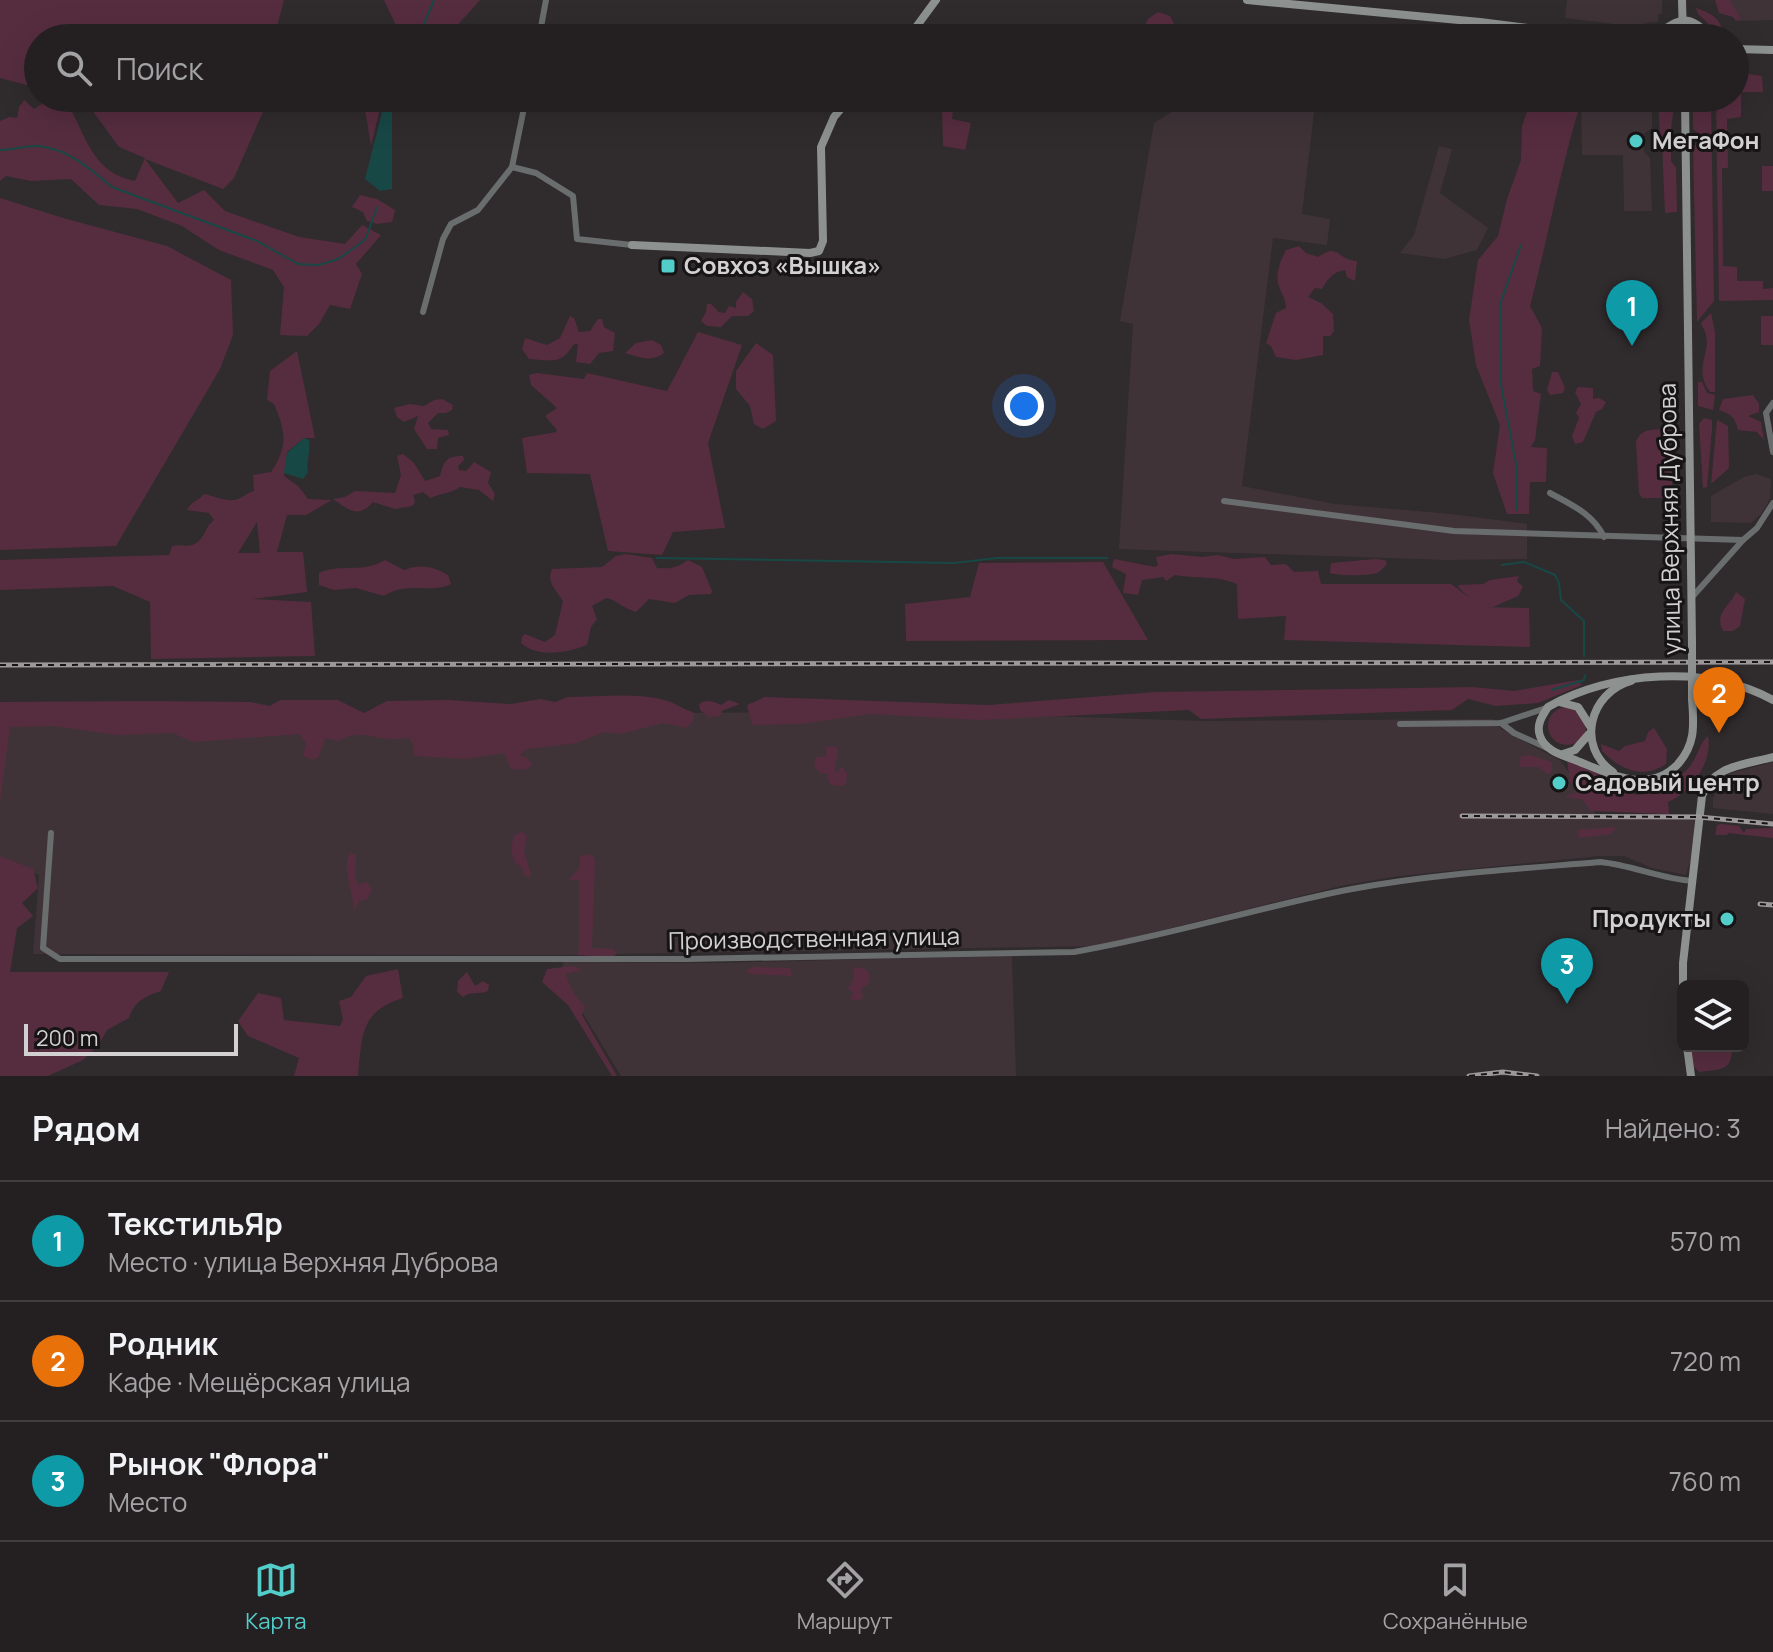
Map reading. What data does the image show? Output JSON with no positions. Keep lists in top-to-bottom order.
{
  "streets": {
    "main road": ["улица Верхняя Дуброва"],
    "street": ["Производственная улица"]
  },
  "places": {
    "other": ["МегаФон", "Садовый центр", "Продукты"],
    "transit": ["Совхоз «Вышка»"]
  },
  "scale_bar": "200 m",
  "page": {
    "search": "Поиск",
    "pins": ["1", "2", "3"],
    "scale": "200 m",
    "heading": ["Рядом", "Найдено: 3"],
    "list": [
      {
        "mark": "1",
        "name": "ТекстильЯр",
        "note": "Место · улица Верхняя Дуброва",
        "value": "570 m"
      },
      {
        "mark": "2",
        "name": "Родник",
        "note": "Кафе · Мещёрская улица",
        "value": "720 m"
      },
      {
        "mark": "3",
        "name": "Рынок \"Флора\"",
        "note": "Место",
        "value": "760 m"
      }
    ],
    "nav": ["Карта", "Маршрут", "Сохранённые"]
  }
}
